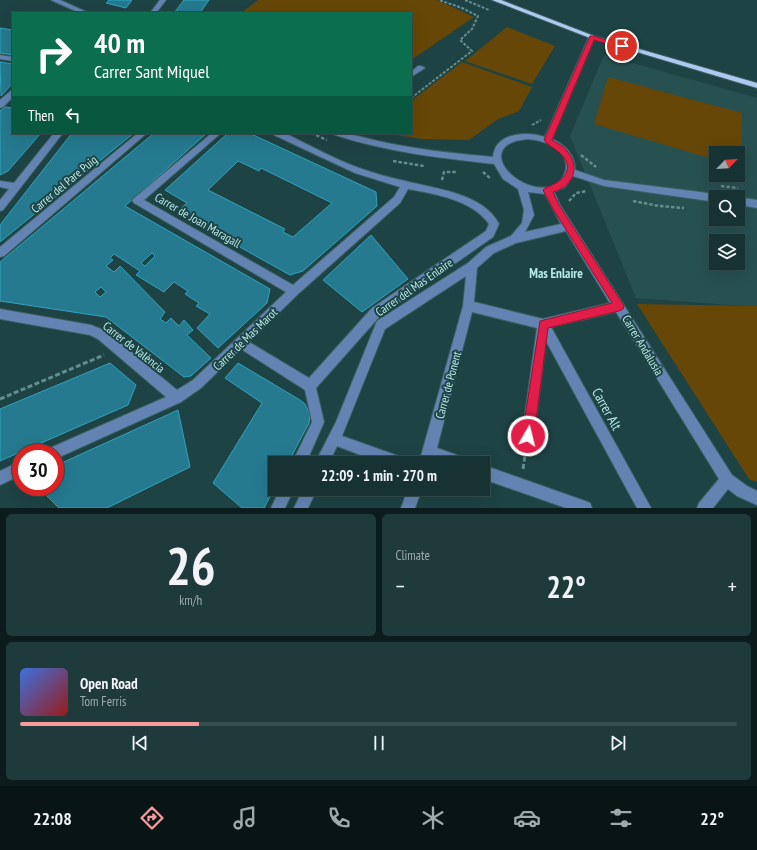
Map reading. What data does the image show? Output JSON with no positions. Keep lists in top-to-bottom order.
{
  "streets": {
    "street": [
      "Carrer del Pare Puig",
      "Carrer de Joan Maragall",
      "Carrer del Mas Enlaire",
      "Carrer de Mas Marot",
      "Carrer Andalusia",
      "Carrer de València",
      "Carrer de Ponent",
      "Carrer Alt"
    ]
  },
  "crossings": [
    ["Carrer de Joan Maragall", "Carrer de Mas Marot"],
    ["Carrer del Mas Enlaire", "Carrer de Mas Marot"],
    ["Carrer del Mas Enlaire", "Carrer Andalusia"],
    ["Carrer del Mas Enlaire", "Carrer de Ponent"],
    ["Carrer de Mas Marot", "Carrer de València"]
  ],
  "districts": ["Mas Enlaire"],
  "north": "top right",
  "page": {
    "turn": ["40 m", "Carrer Sant Miquel"],
    "then": "Then",
    "limit": "30",
    "trip": "22:09 · 1 min · 270 m",
    "tile": [
      ["26", "km/h"],
      "Climate"
    ],
    "heat": ["−", "22°", "+"],
    "song": ["Open Road", "Tom Ferris"],
    "tabs": ["22:08", "22°"]
  }
}
